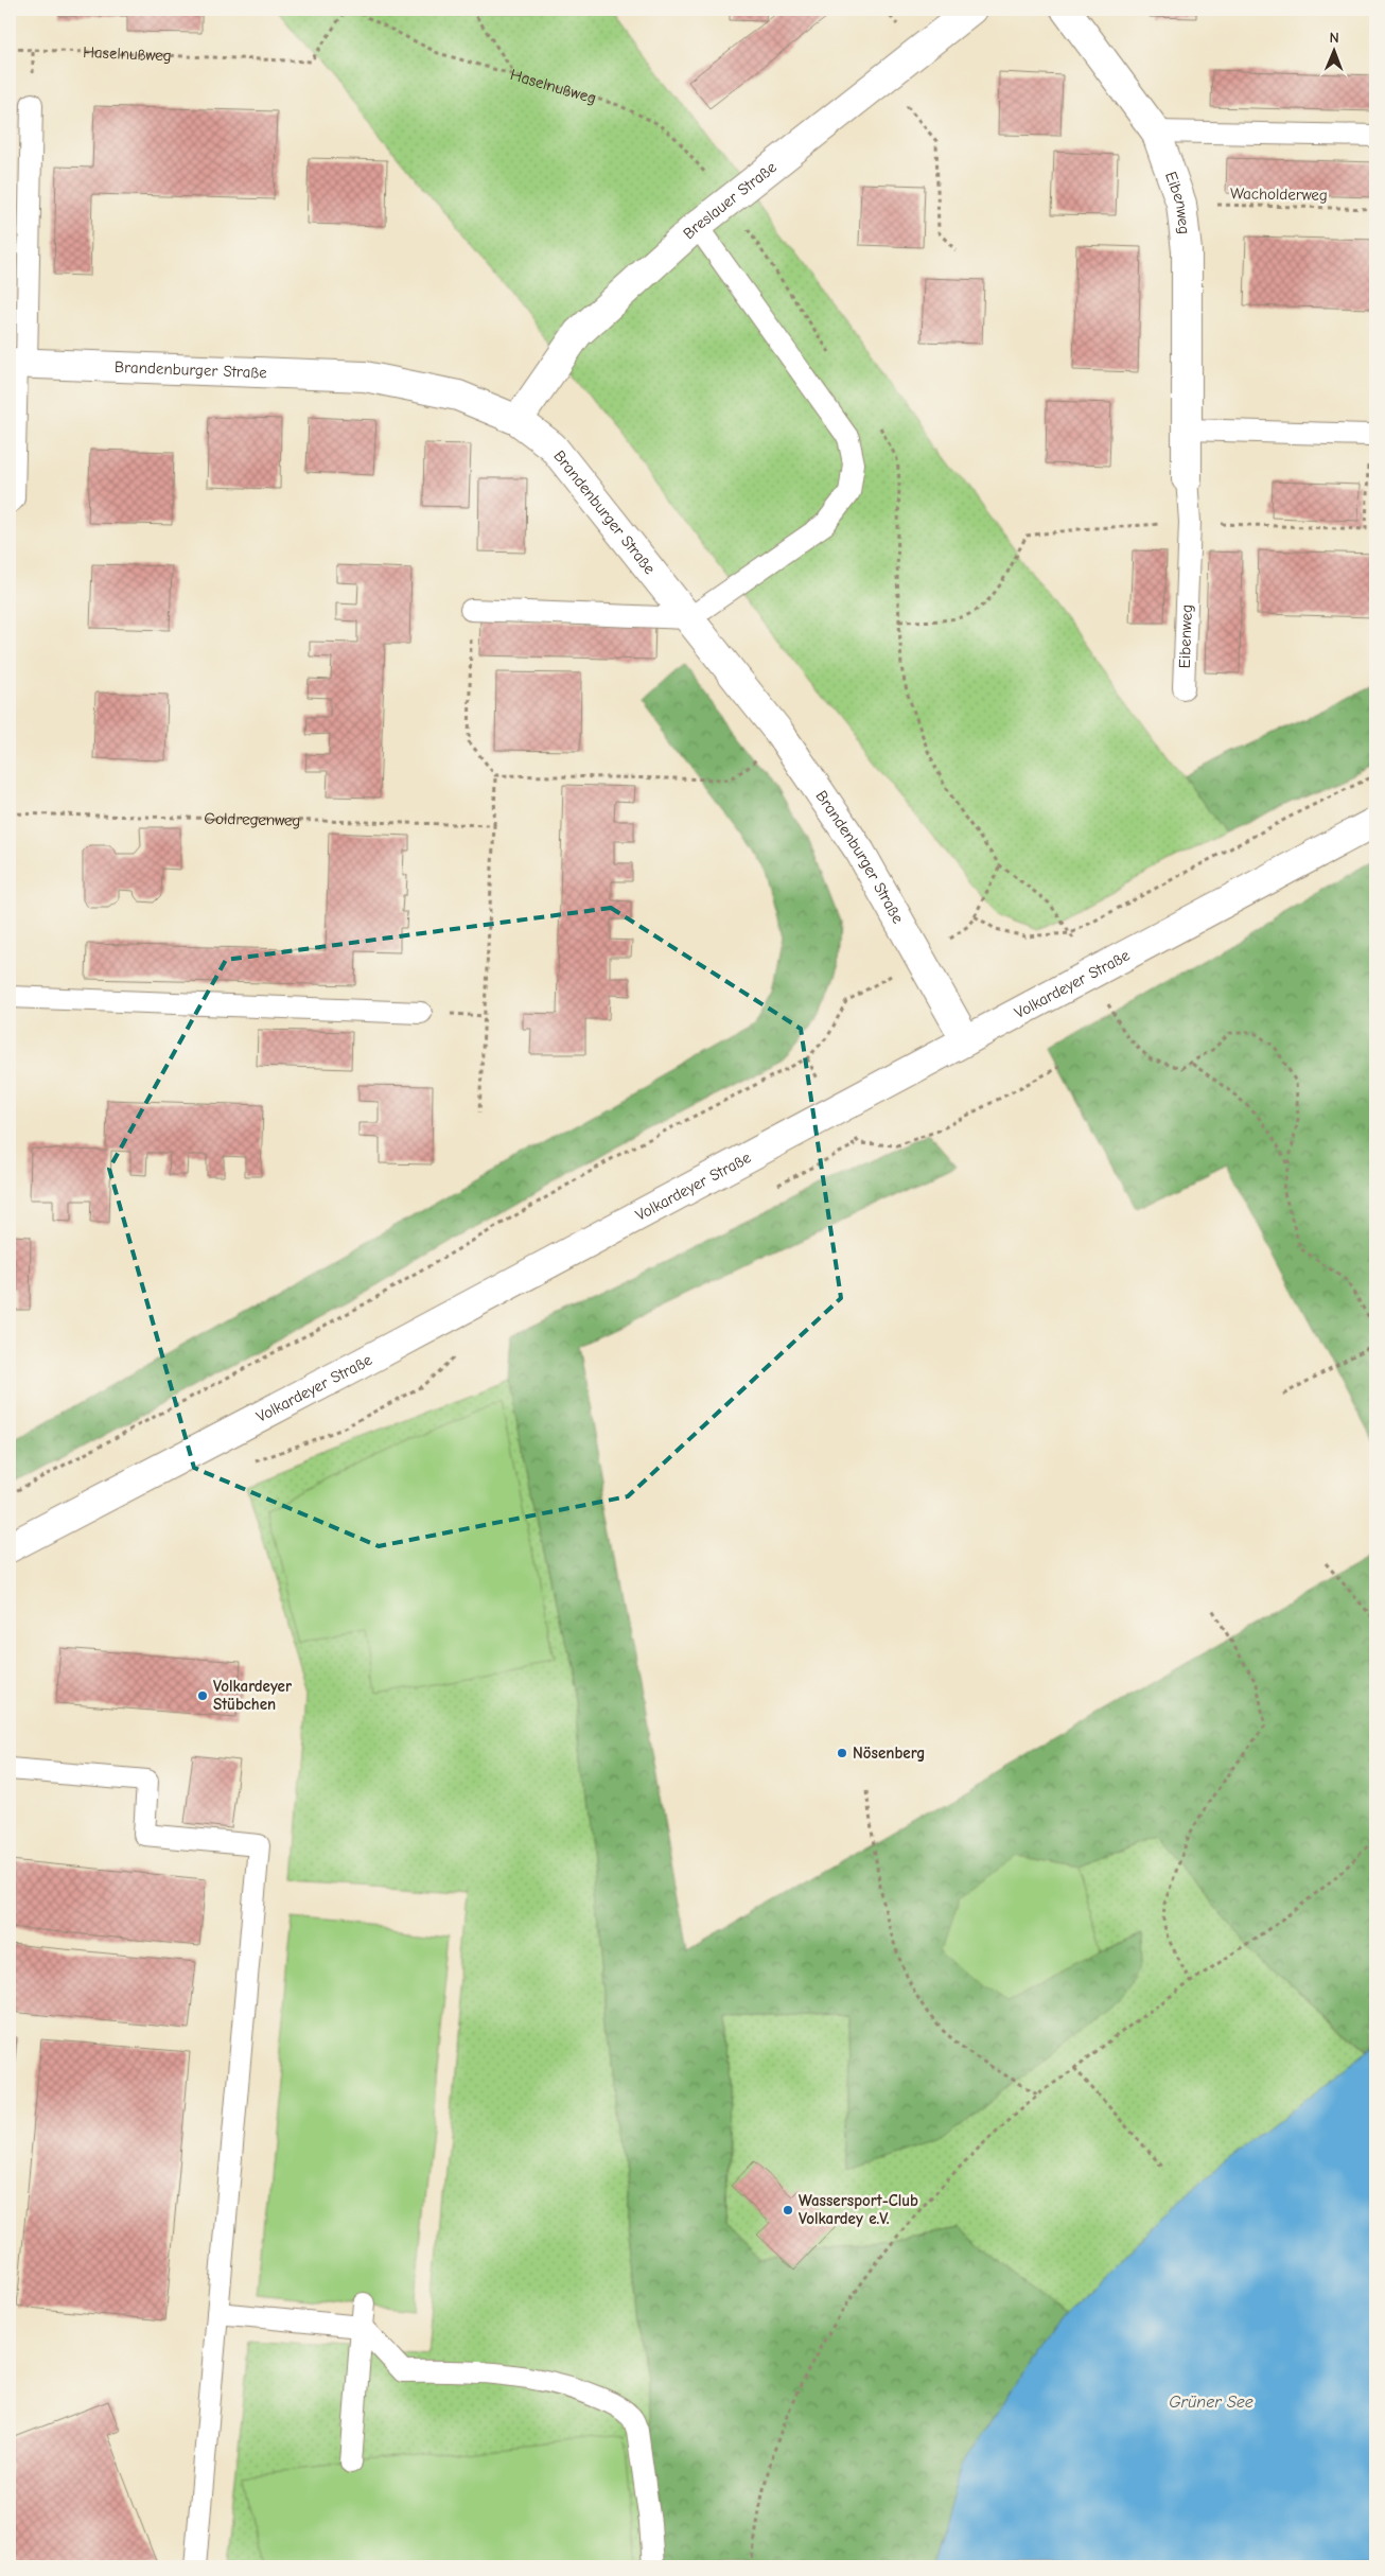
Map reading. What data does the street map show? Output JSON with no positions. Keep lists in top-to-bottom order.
{
  "streets": {
    "street": [
      "Breslauer Straße",
      "Eibenweg",
      "Brandenburger Straße",
      "Volkardeyer Straße"
    ],
    "path": ["Haselnußweg", "Wacholderweg", "Goldregenweg"]
  },
  "crossings": [
    ["Haselnußweg", "Breslauer Straße"],
    ["Wacholderweg", "Eibenweg"],
    ["Breslauer Straße", "Brandenburger Straße"],
    ["Brandenburger Straße", "Volkardeyer Straße"]
  ],
  "water": ["Grüner See"],
  "places": ["Volkardeyer Stübchen", "Nösenberg", "Wassersport-Club Volkardey e.V."],
  "north": "top"
}
